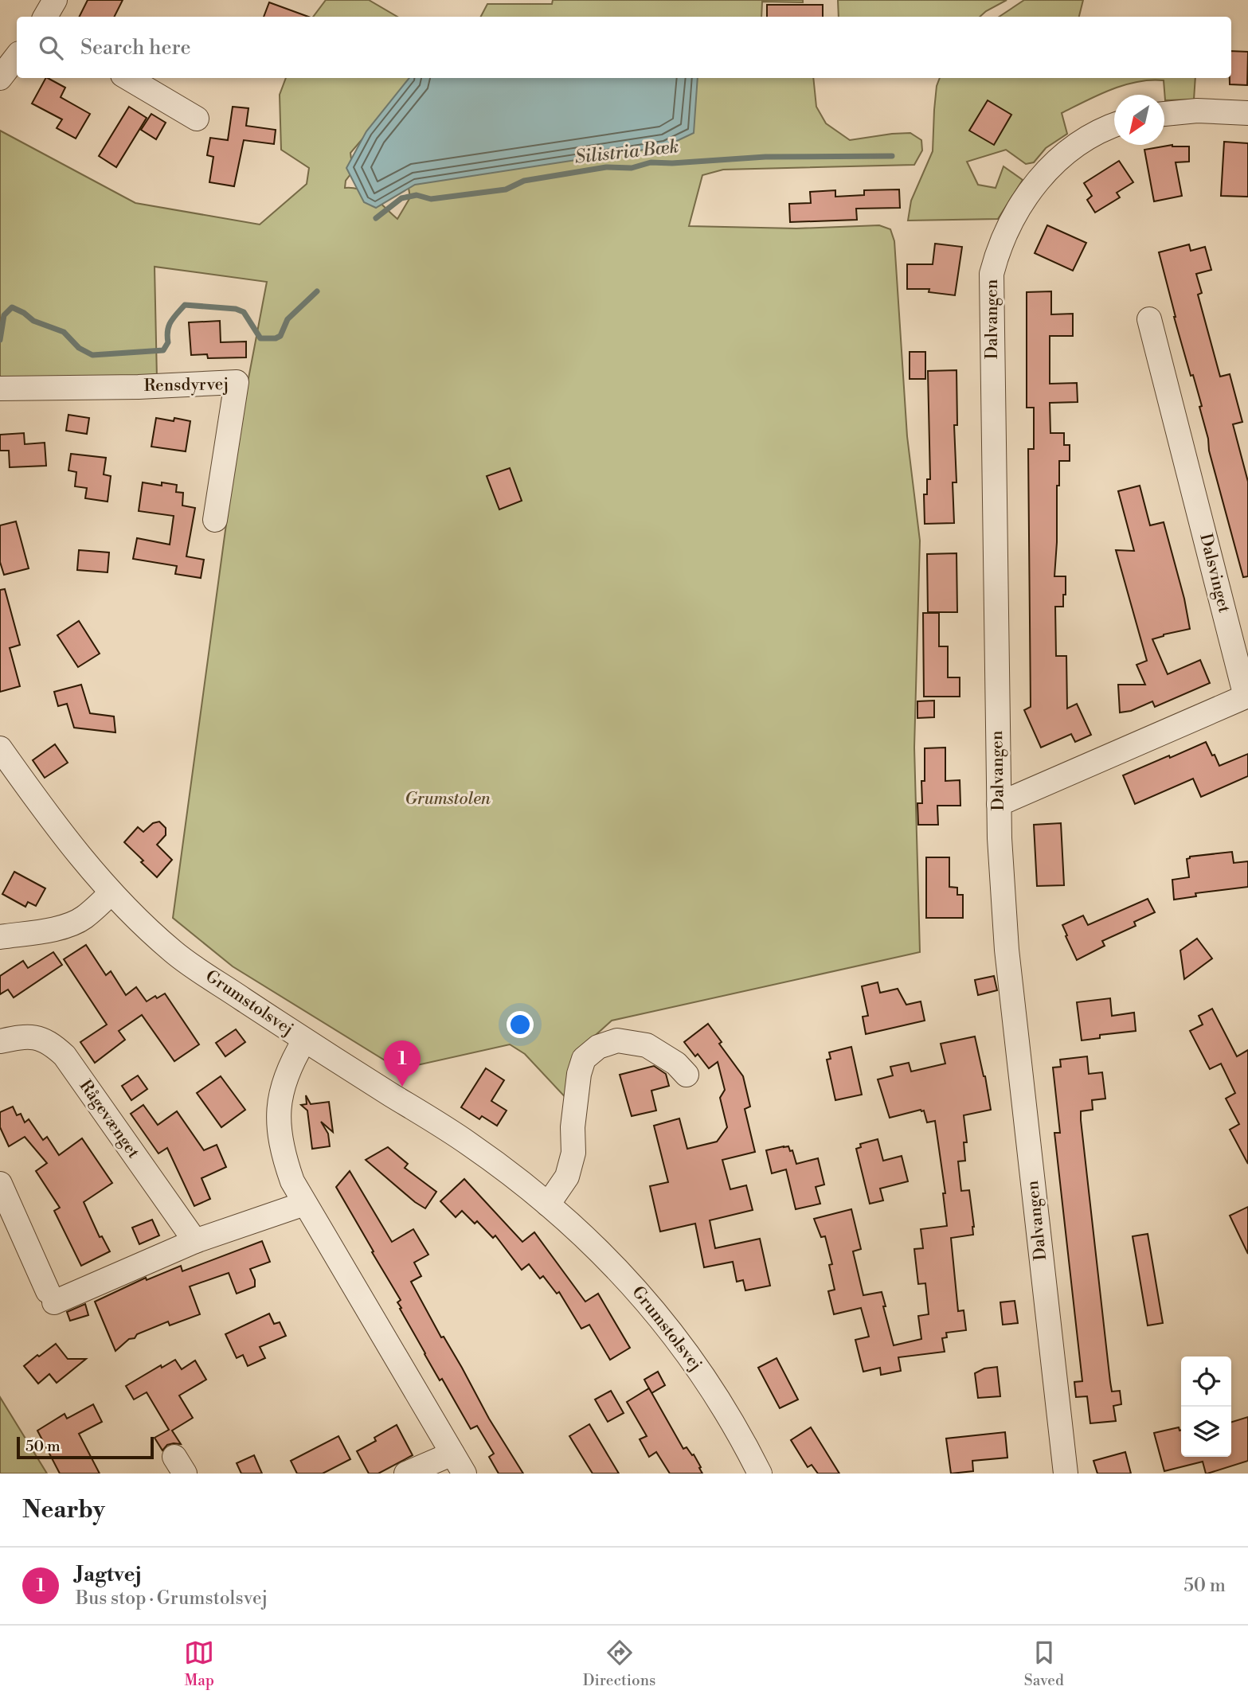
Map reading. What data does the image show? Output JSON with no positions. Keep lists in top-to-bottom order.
{
  "streets": {
    "street": [
      "Dalvangen",
      "Rensdyrvej",
      "Dalsvinget",
      "Grumstolsvej",
      "Rågevænget"
    ]
  },
  "crossings": [
    ["Dalvangen", "Dalsvinget"]
  ],
  "water": ["Silistria Bæk"],
  "parks": ["Grumstolen"],
  "scale_bar": "50 m",
  "north": "bottom left",
  "page": {
    "search": "Search here",
    "pins": "1",
    "scale": "50 m",
    "heading": "Nearby",
    "list": [
      {
        "mark": "1",
        "name": "Jagtvej",
        "note": "Bus stop · Grumstolsvej",
        "value": "50 m"
      }
    ],
    "nav": ["Map", "Directions", "Saved"]
  }
}
